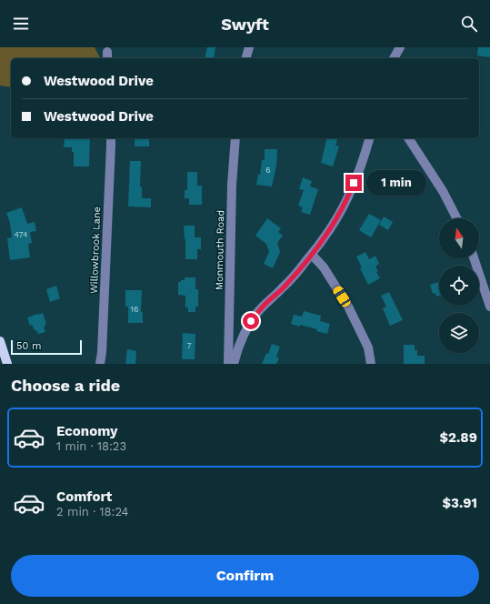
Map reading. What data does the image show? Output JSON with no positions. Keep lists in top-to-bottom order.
{
  "streets": {
    "street": ["Willowbrook Lane", "Monmouth Road"]
  },
  "house_numbers": [
    "6",
    "474",
    "16",
    "7"
  ],
  "scale_bar": "50 m",
  "north": "top",
  "page": {
    "header": "Swyft",
    "banner": ["Westwood Drive", "Westwood Drive"],
    "bubble": "1 min",
    "scale": "50 m",
    "heading": "Choose a ride",
    "list": [
      {
        "name": "Economy",
        "note": "1 min · 18:23",
        "value": "$2.89"
      },
      {
        "name": "Comfort",
        "note": "2 min · 18:24",
        "value": "$3.91"
      }
    ],
    "buttons": "Confirm"
  }
}
